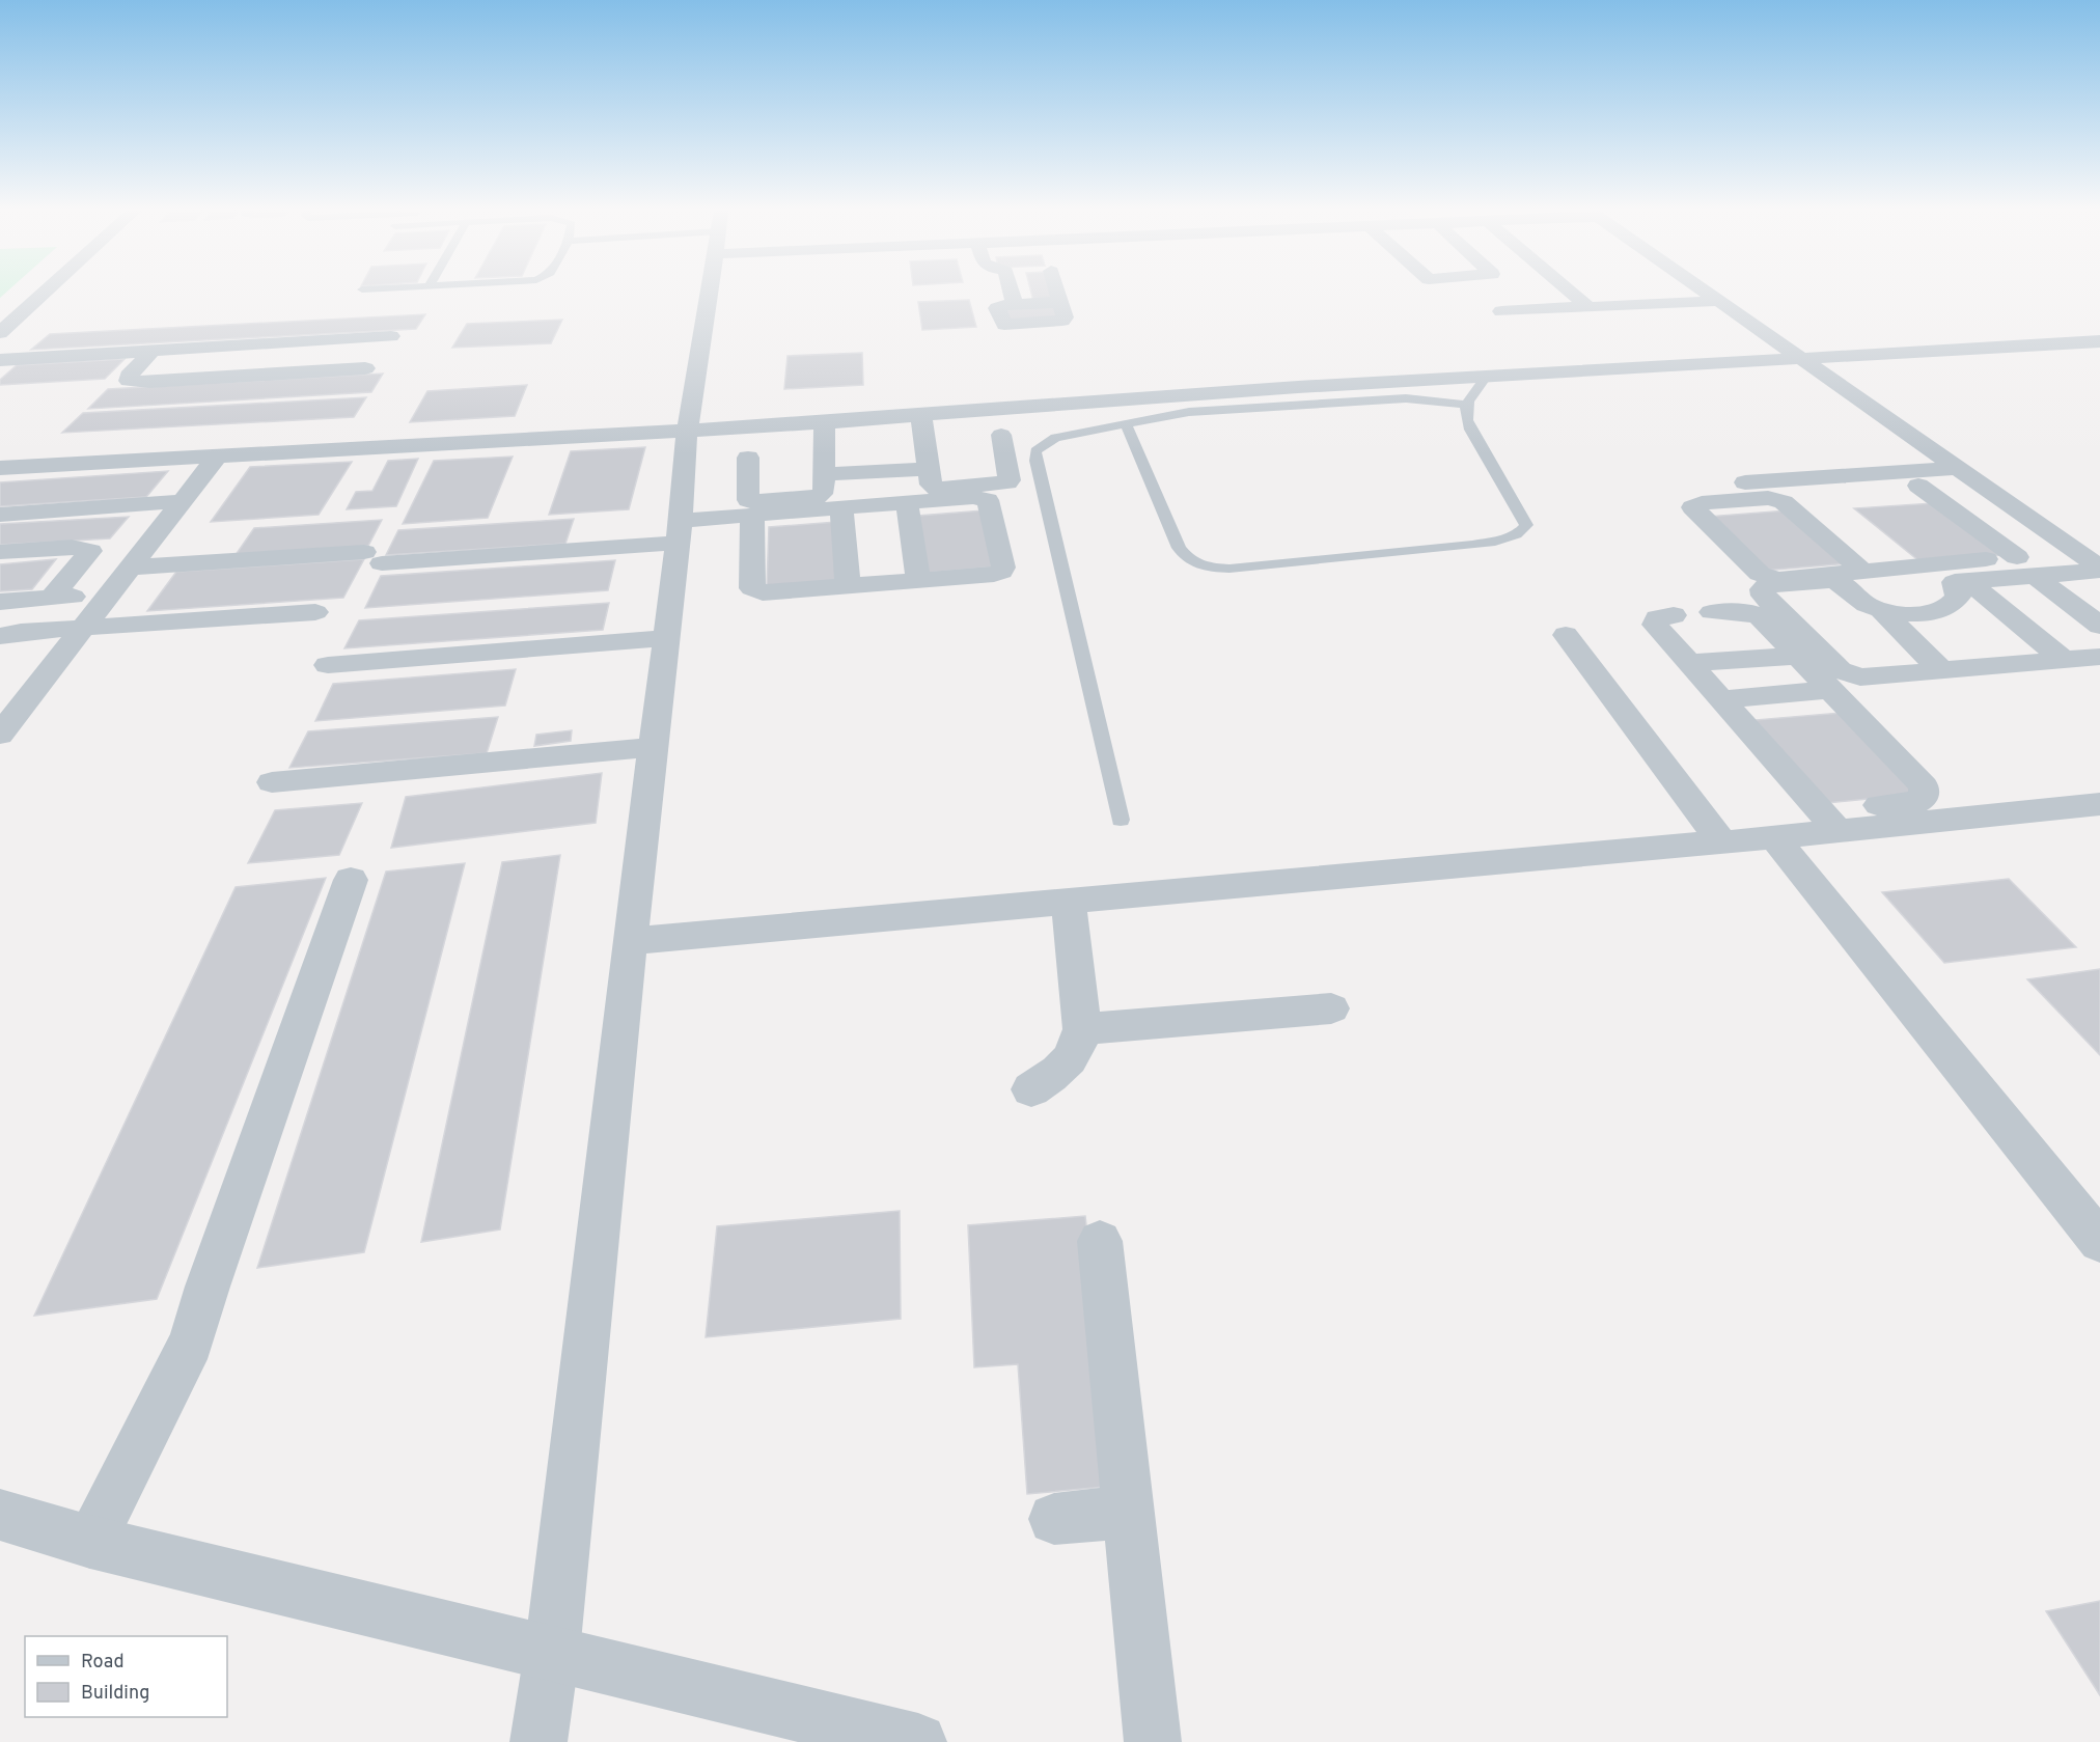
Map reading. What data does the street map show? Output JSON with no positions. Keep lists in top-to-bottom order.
{
  "legend": ["Road", "Building"]
}
